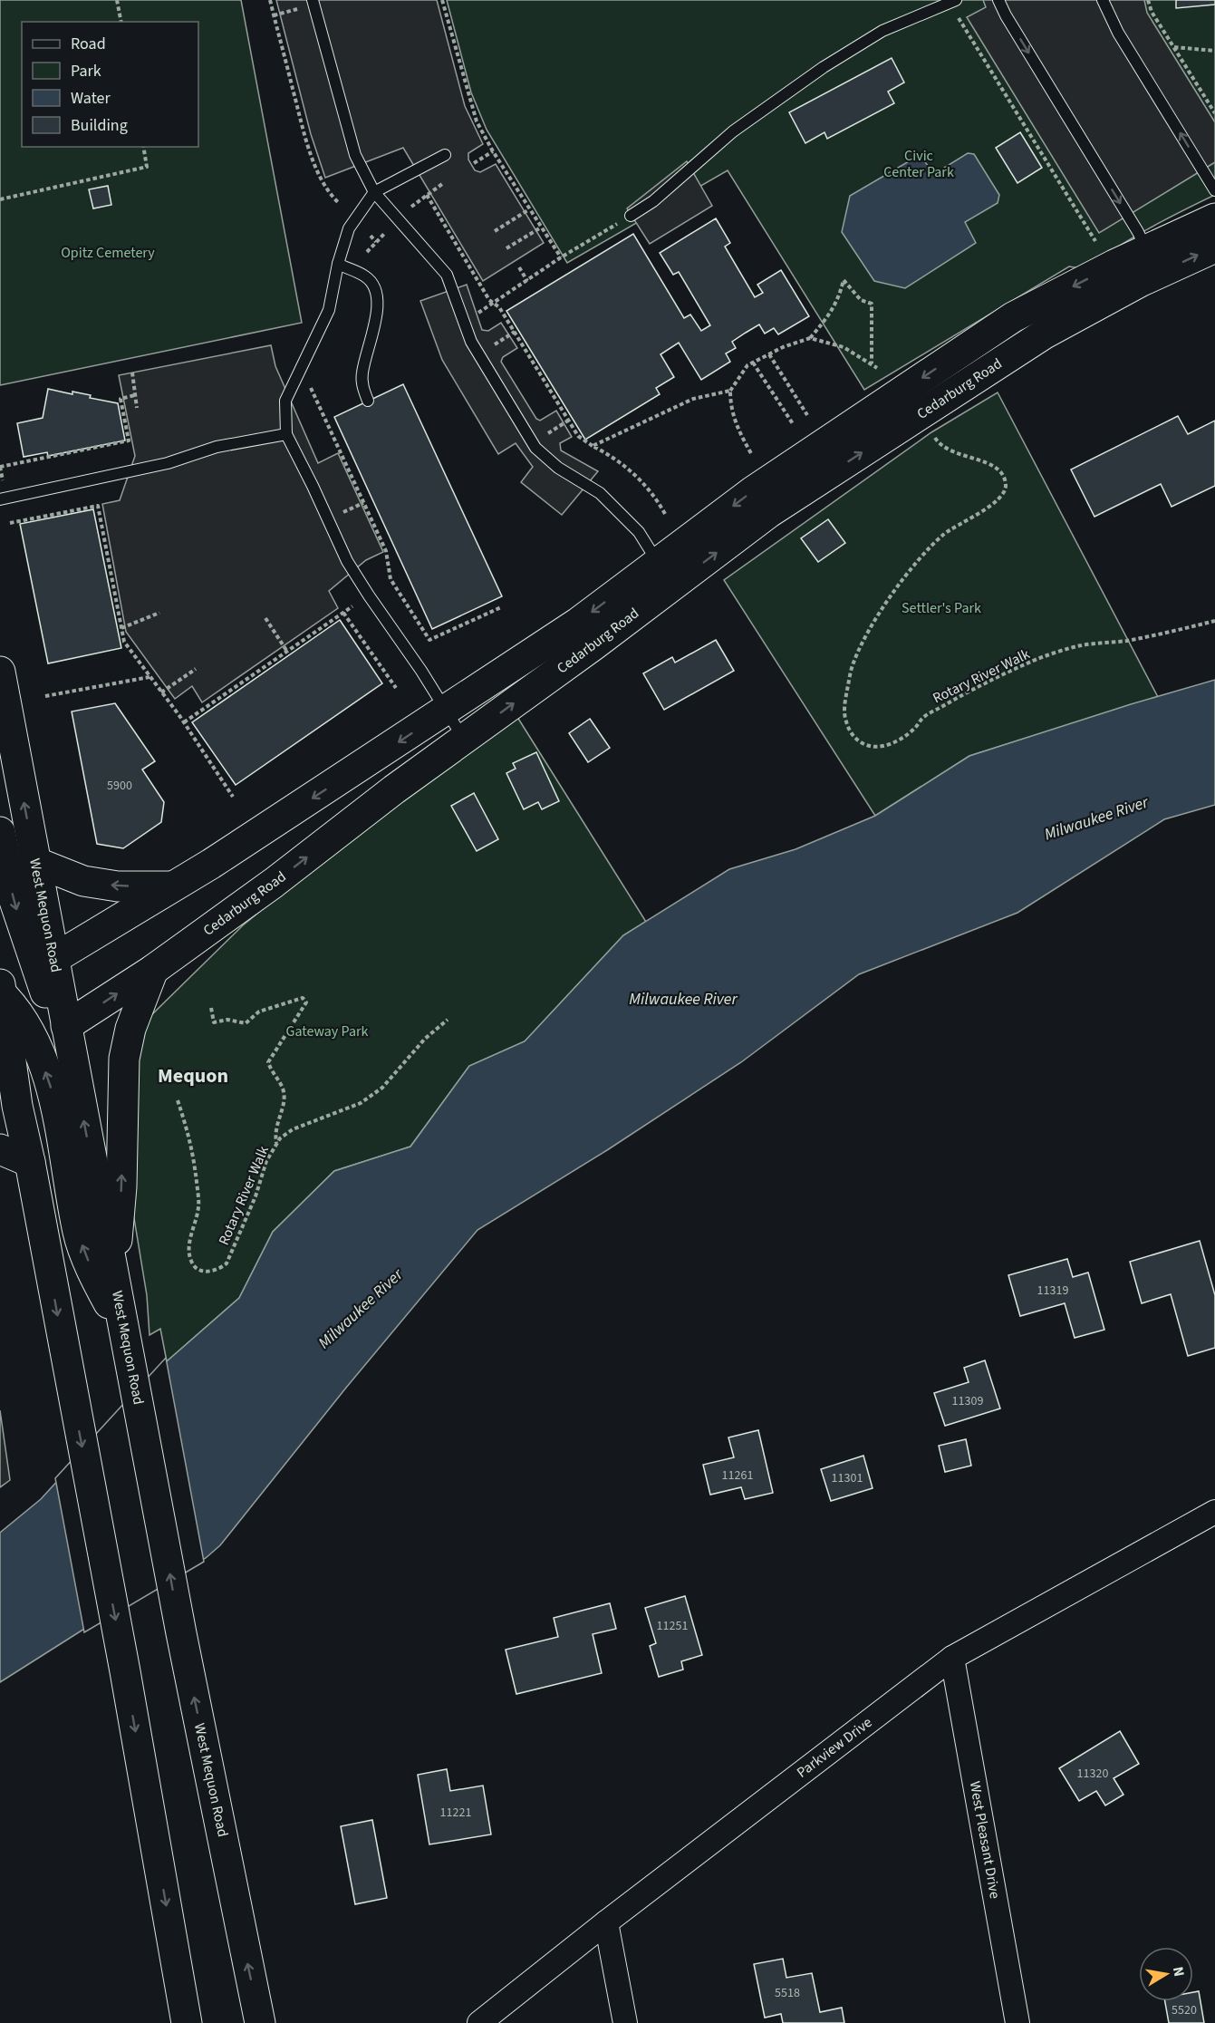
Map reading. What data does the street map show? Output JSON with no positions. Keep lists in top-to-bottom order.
{
  "streets": {
    "main road": ["Cedarburg Road", "West Mequon Road"],
    "street": ["Parkview Drive", "West Pleasant Drive"],
    "path": ["Rotary River Walk"]
  },
  "crossings": [
    ["Cedarburg Road", "West Mequon Road"],
    ["Parkview Drive", "West Pleasant Drive"]
  ],
  "districts": ["Mequon"],
  "water": ["Milwaukee River"],
  "parks": [
    "Civic Center Park",
    "Opitz Cemetery",
    "Settler's Park",
    "Gateway Park"
  ],
  "house_numbers": [
    "5900",
    "11319",
    "11309",
    "11261",
    "11301",
    "11251",
    "11320",
    "11221",
    "5518",
    "5520"
  ],
  "legend": [
    "Road",
    "Park",
    "Water",
    "Building"
  ],
  "north": "right"
}
